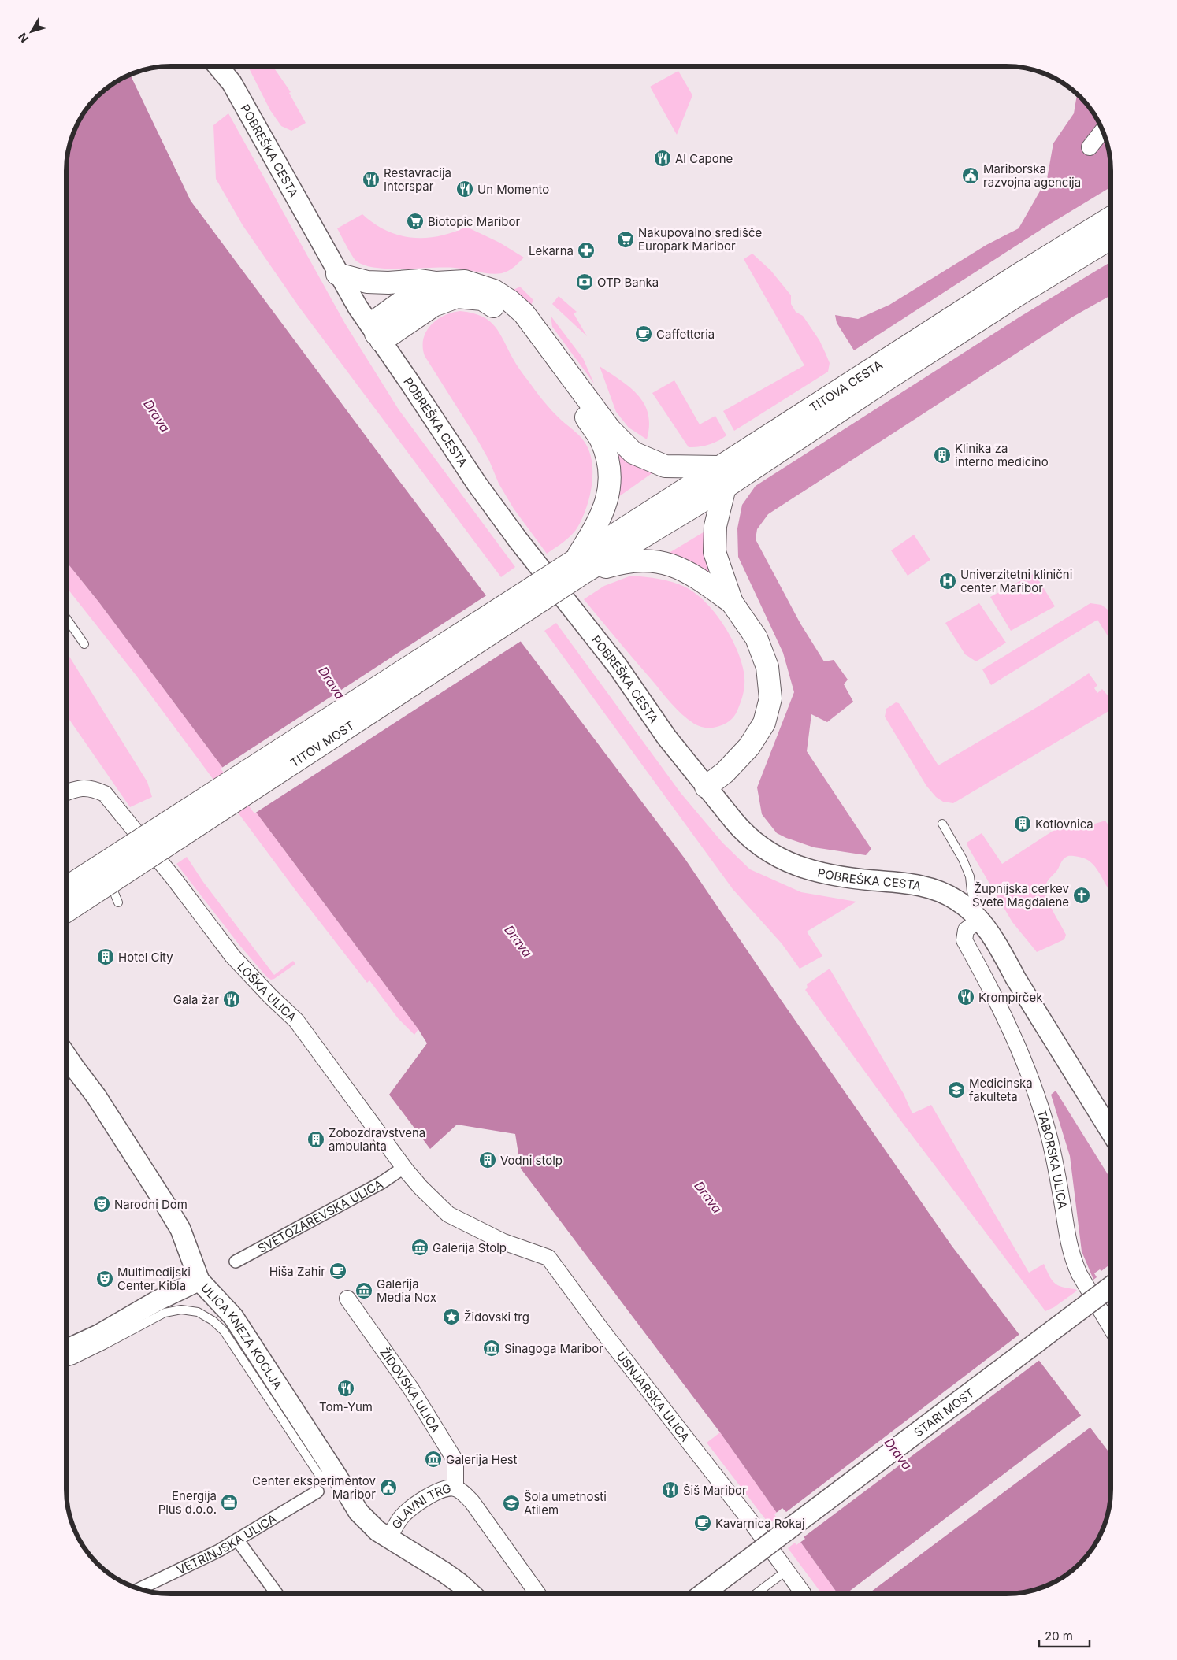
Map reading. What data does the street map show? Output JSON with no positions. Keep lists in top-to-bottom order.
{
  "streets": {
    "main road": ["TITOVA CESTA", "TITOV MOST"],
    "street": [
      "POBREŠKA CESTA",
      "LOŠKA ULICA",
      "TABORSKA ULICA",
      "SVETOZAREVSKA ULICA",
      "ULICA KNEZA KOCLJA",
      "ŽIDOVSKA ULICA",
      "USNJARSKA ULICA",
      "STARI MOST",
      "GLAVNI TRG",
      "VETRINJSKA ULICA"
    ]
  },
  "crossings": [
    ["POBREŠKA CESTA", "TABORSKA ULICA"],
    ["TITOVA CESTA", "TITOV MOST"],
    ["LOŠKA ULICA", "SVETOZAREVSKA ULICA"],
    ["LOŠKA ULICA", "USNJARSKA ULICA"],
    ["SVETOZAREVSKA ULICA", "USNJARSKA ULICA"],
    ["ULICA KNEZA KOCLJA", "GLAVNI TRG"],
    ["ŽIDOVSKA ULICA", "GLAVNI TRG"]
  ],
  "water": ["Drava"],
  "places": {
    "restaurant": [
      "Al Capone",
      "Restavracija Interspar",
      "Un Momento",
      "Krompirček",
      "Gala žar",
      "Tom-Yum",
      "Šiš Maribor"
    ],
    "public building": ["Mariborska razvojna agencija", "Center eksperimentov Maribor"],
    "supermarket": ["Biotopic Maribor", "Nakupovalno središče Europark Maribor"],
    "pharmacy": ["Lekarna"],
    "bank": ["OTP Banka"],
    "cafe": ["Caffetteria", "Hiša Zahir", "Kavarnica Rokaj"],
    "building": [
      "Klinika za interno medicino",
      "Kotlovnica",
      "Hotel City",
      "Zobozdravstvena ambulanta",
      "Vodni stolp"
    ],
    "hospital": ["Univerzitetni klinični center Maribor"],
    "church": ["Župnijska cerkev Svete Magdalene"],
    "school or university": ["Medicinska fakulteta", "Šola umetnosti Atilem"],
    "theatre": ["Narodni Dom", "Multimedijski Center Kibla"],
    "museum": [
      "Galerija Stolp",
      "Galerija Media Nox",
      "Sinagoga Maribor",
      "Galerija Hest"
    ],
    "place": ["Židovski trg"],
    "office": ["Energija Plus d.o.o."]
  },
  "scale_bar": "20 m",
  "north": "bottom left"
}
